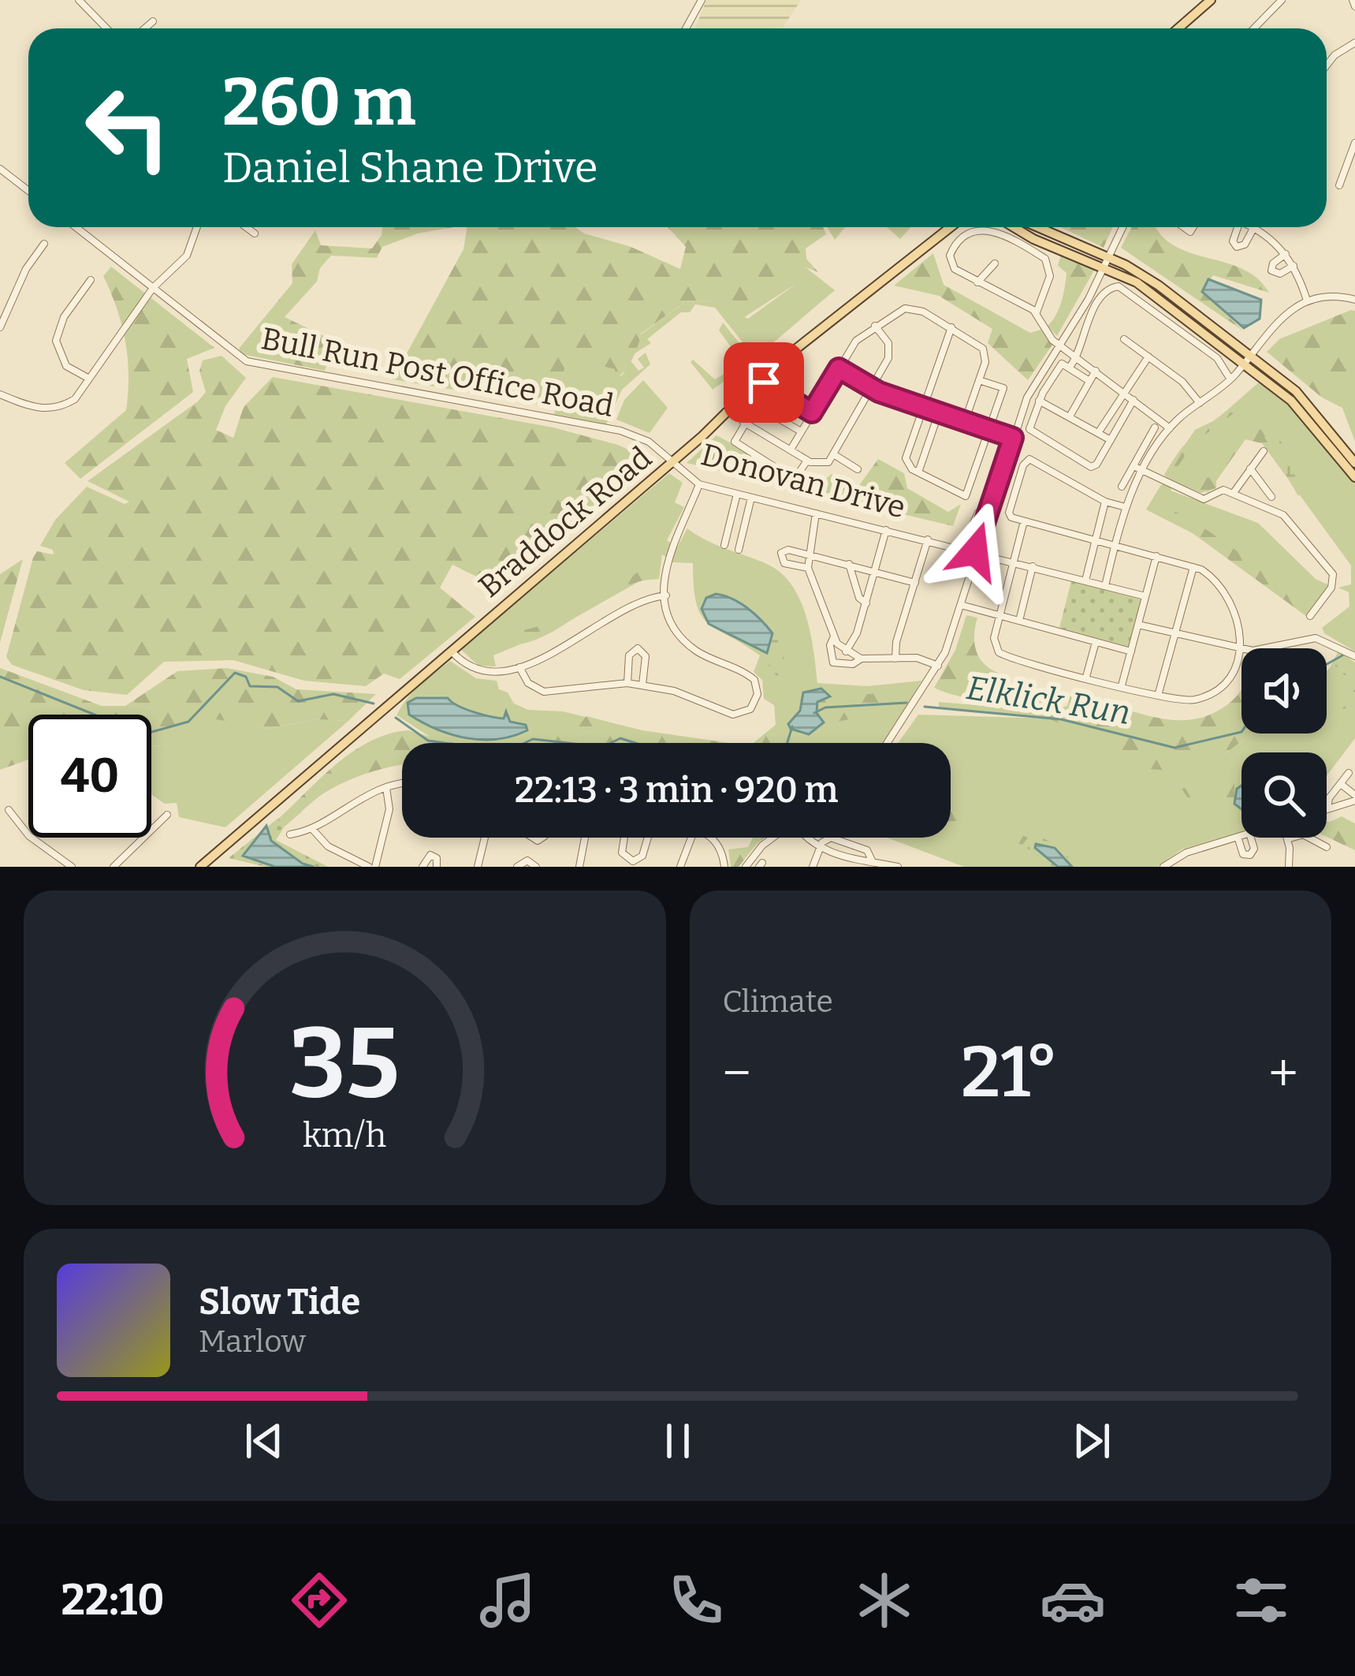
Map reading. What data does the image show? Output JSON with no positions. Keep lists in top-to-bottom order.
{
  "streets": {
    "main road": ["Braddock Road"],
    "street": ["Bull Run Post Office Road", "Donovan Drive"]
  },
  "crossings": [
    ["Bull Run Post Office Road", "Donovan Drive"],
    ["Bull Run Post Office Road", "Braddock Road"],
    ["Donovan Drive", "Braddock Road"]
  ],
  "water": ["Elklick Run"],
  "page": {
    "turn": ["260 m", "Daniel Shane Drive"],
    "limit": "40",
    "trip": "22:13 · 3 min · 920 m",
    "tile": "Climate",
    "heat": ["−", "21°", "+"],
    "song": ["Slow Tide", "Marlow"],
    "tabs": "22:10",
    "gauge": ["35", "km/h"]
  }
}
